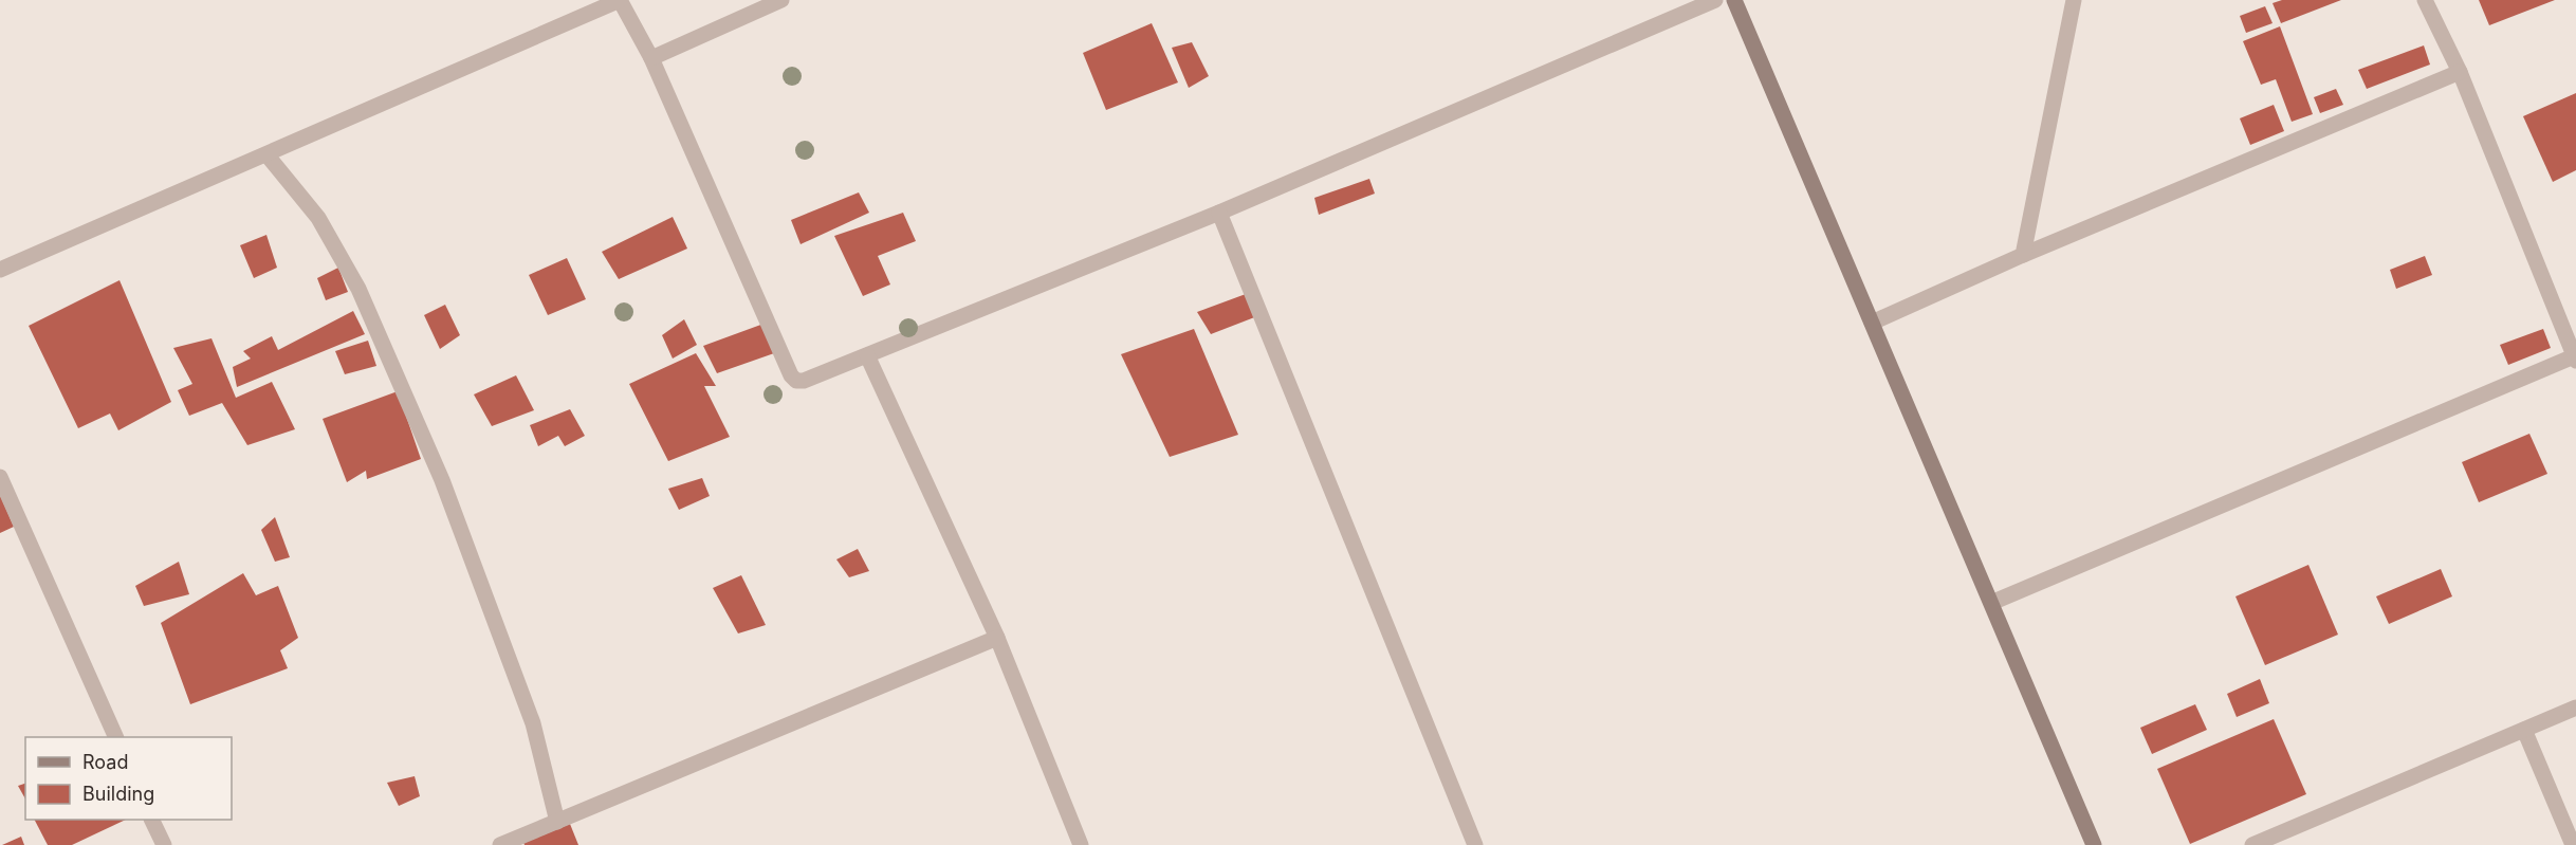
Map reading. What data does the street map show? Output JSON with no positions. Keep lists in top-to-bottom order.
{
  "legend": ["Road", "Building"]
}
